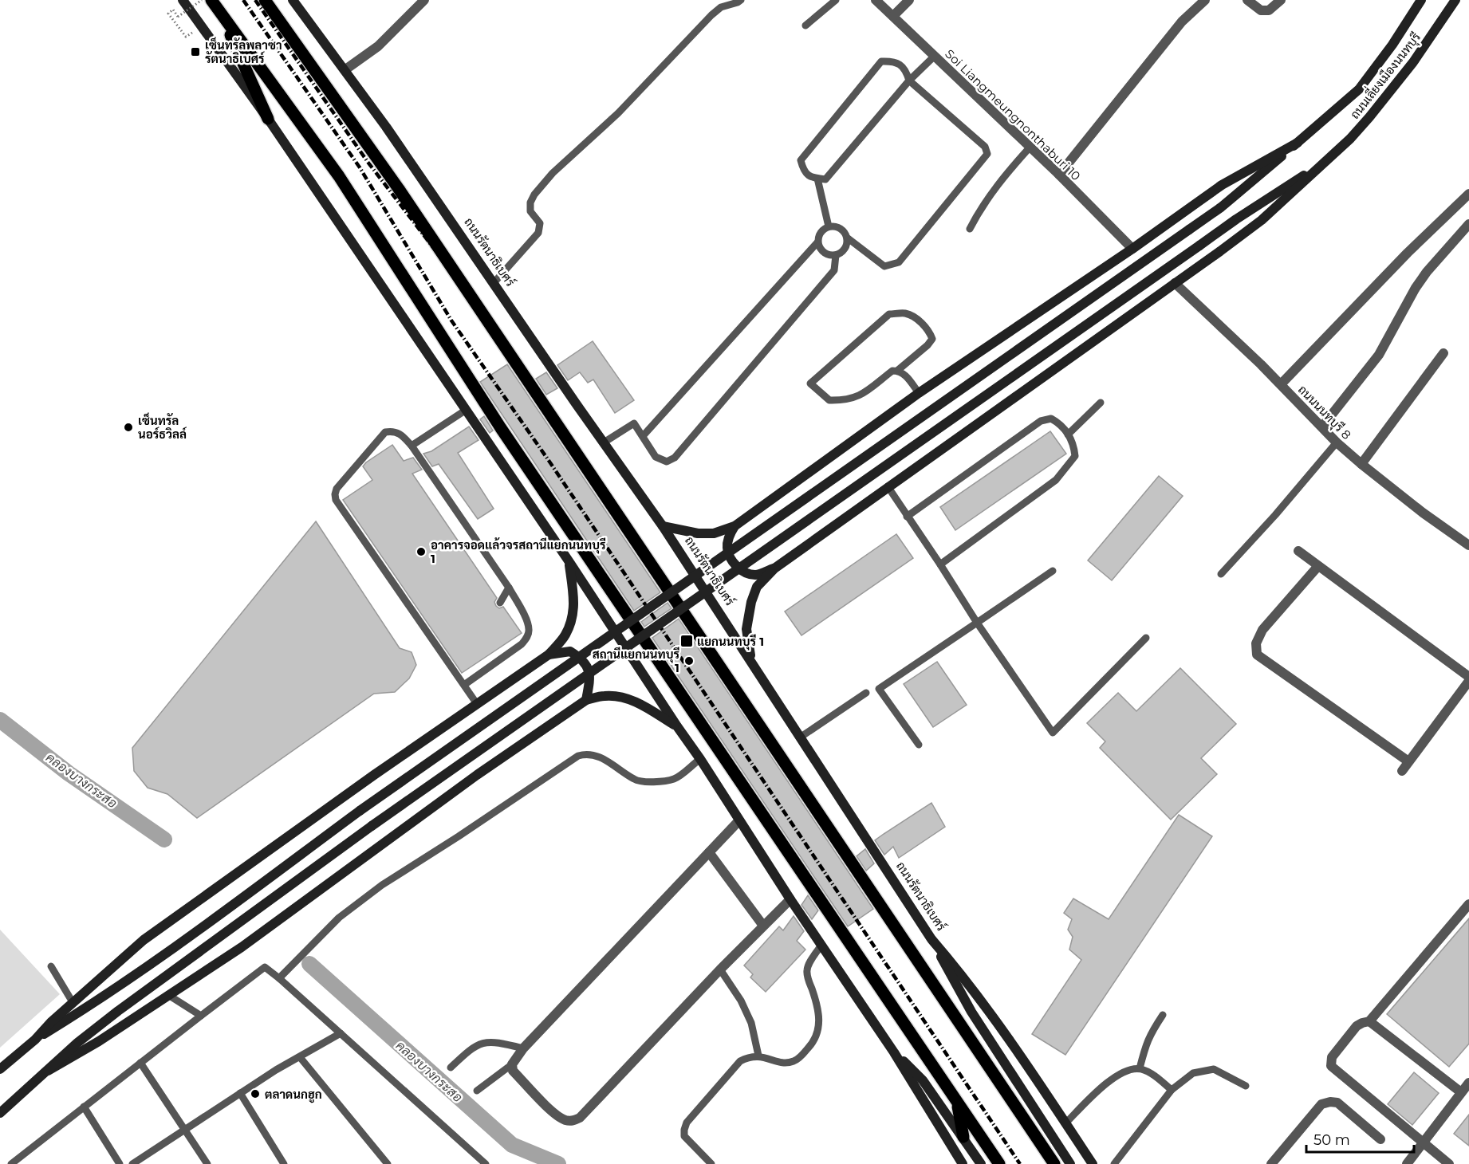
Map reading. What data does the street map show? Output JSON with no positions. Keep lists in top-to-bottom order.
{
  "streets": {
    "main road": ["ถนนเลี่ยงเมืองนนทบุรี", "ถนนรัตนาธิเบศร์"],
    "street": ["Soi Liangmeungnonthaburi 10", "ถนนนนทบุรี 8"]
  },
  "water": ["คลองบางกระสอ"],
  "places": {
    "transit": ["เซ็นทรัลพลาซา รัตนาธิเบศร์", "แยกนนทบุรี 1"],
    "other": [
      "เซ็นทรัล นอร์ธวิลล์",
      "อาคารจอดแล้วจรสถานีแยกนนทบุรี 1",
      "สถานีแยกนนทบุรี 1",
      "ตลาดนกฮูก"
    ]
  },
  "scale_bar": "50 m"
}
